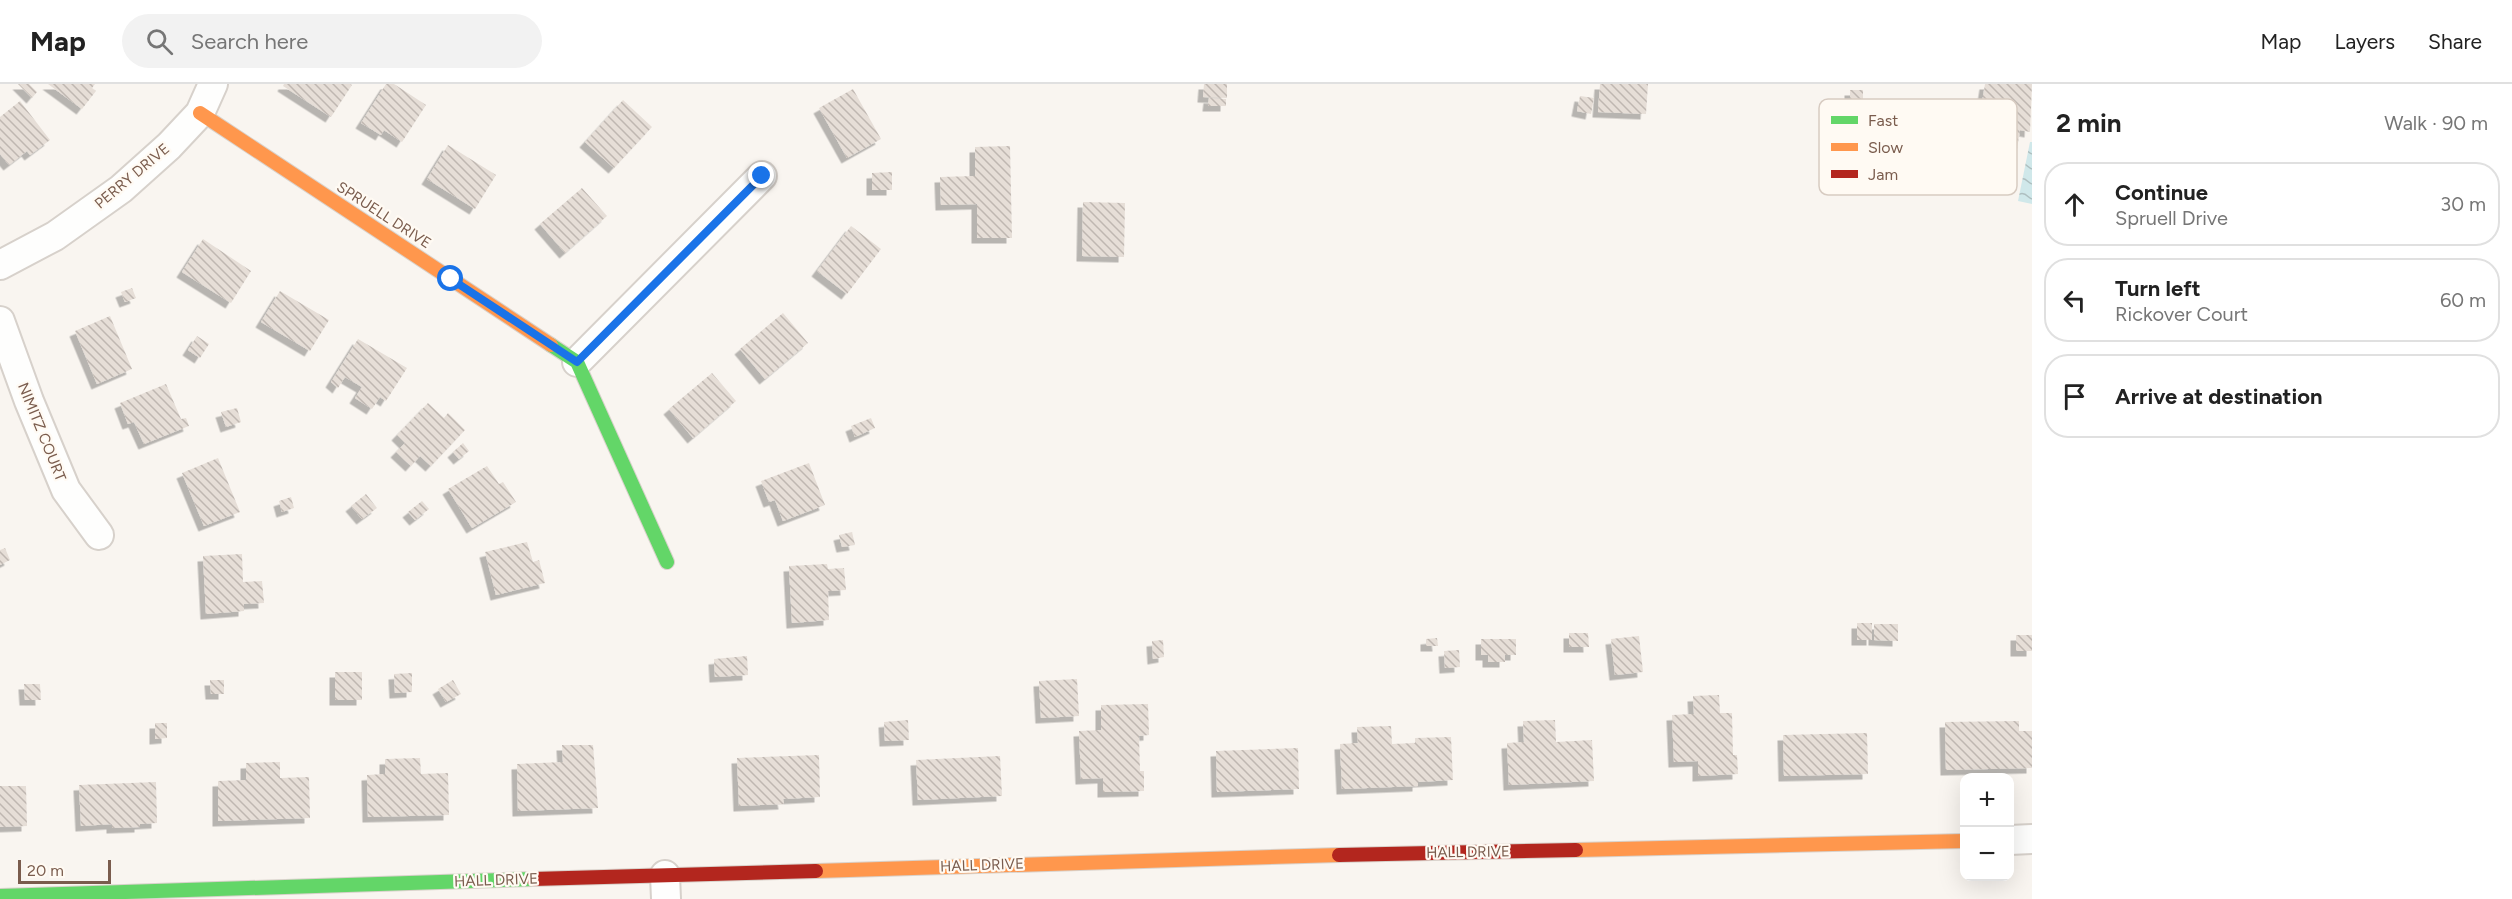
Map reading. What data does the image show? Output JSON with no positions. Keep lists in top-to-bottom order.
{
  "streets": {
    "street": [
      "PERRY DRIVE",
      "SPRUELL DRIVE",
      "NIMITZ COURT",
      "HALL DRIVE"
    ]
  },
  "crossings": [
    ["PERRY DRIVE", "SPRUELL DRIVE"]
  ],
  "legend": ["Fast", "Slow", "Jam"],
  "scale_bar": "20 m",
  "page": {
    "header": "Map",
    "search": "Search here",
    "nav": ["Map", "Layers", "Share"],
    "heading": ["2 min", "Walk · 90 m"],
    "list": [
      ["Continue", "Spruell Drive", "30 m"],
      ["Turn left", "Rickover Court", "60 m"],
      "Arrive at destination"
    ],
    "map_buttons": ["+", "−"],
    "scale": "20 m"
  }
}
